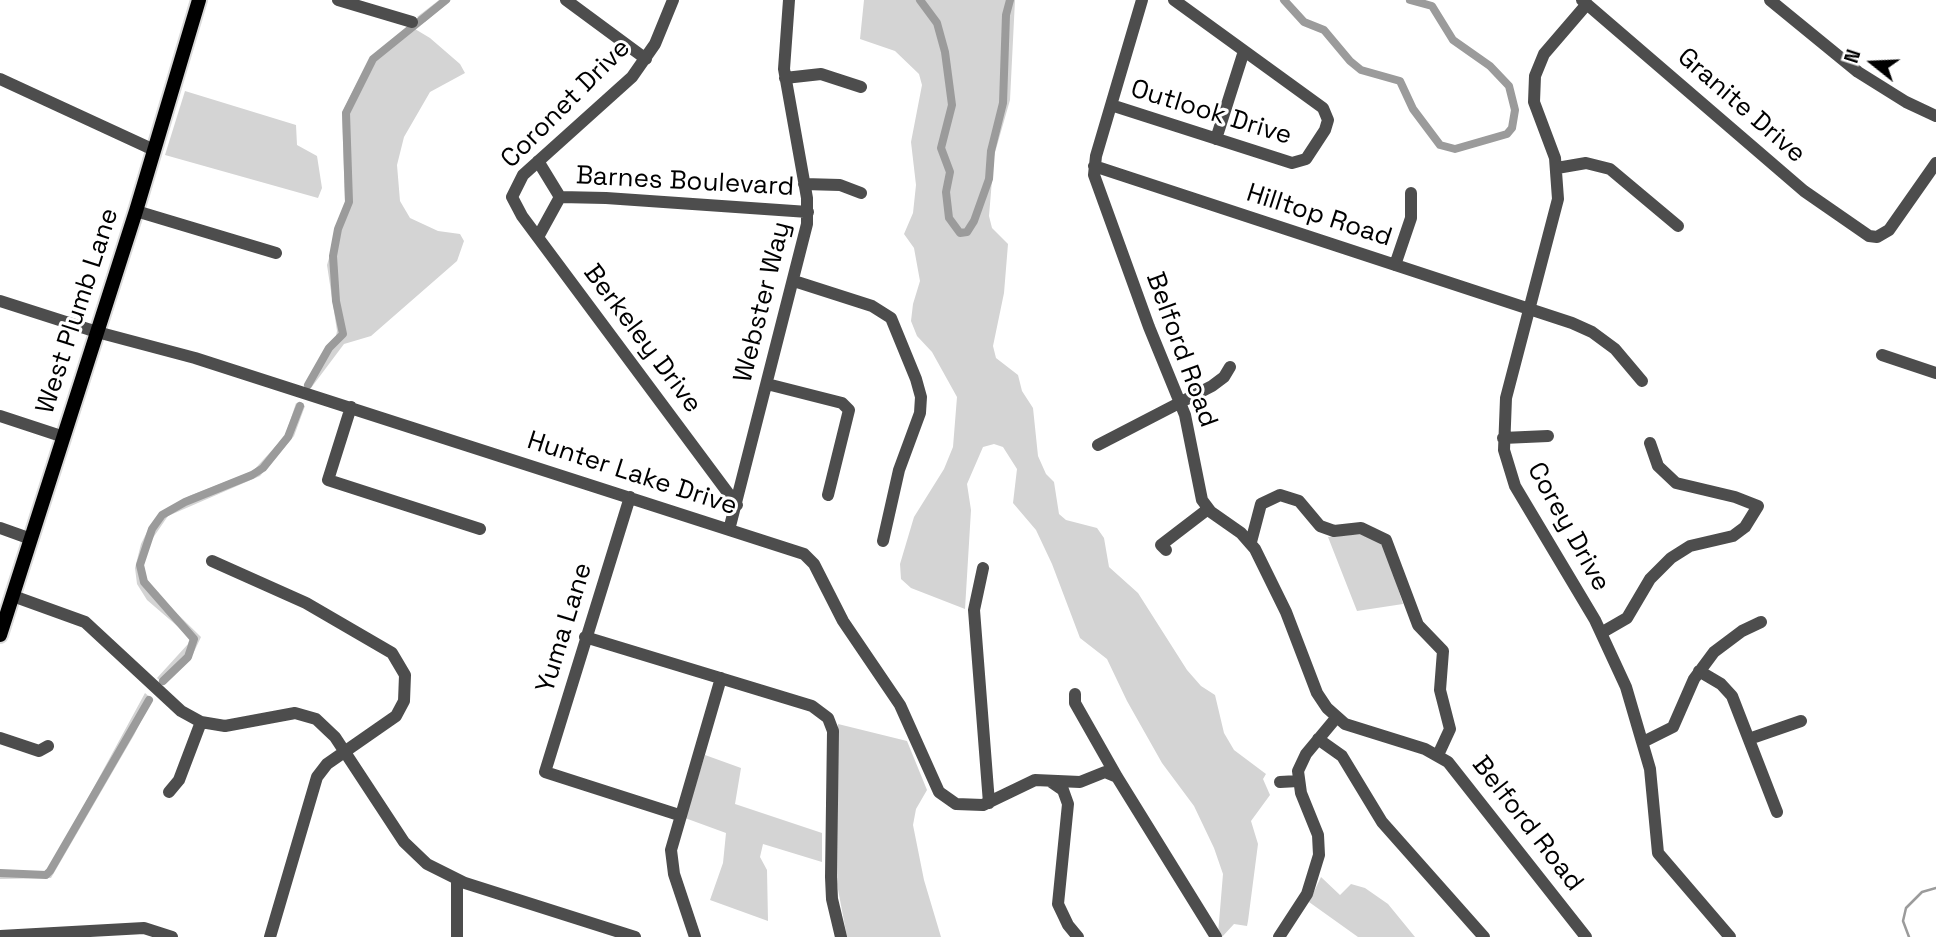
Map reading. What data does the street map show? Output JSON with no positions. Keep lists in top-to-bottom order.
{
  "streets": {
    "main road": ["West Plumb Lane"],
    "street": [
      "Coronet Drive",
      "Granite Drive",
      "Outlook Drive",
      "Barnes Boulevard",
      "Hilltop Road",
      "Webster Way",
      "Berkeley Drive",
      "Belford Road",
      "Hunter Lake Drive",
      "Corey Drive",
      "Yuma Lane"
    ]
  },
  "crossings": [
    ["Coronet Drive", "Barnes Boulevard"],
    ["Coronet Drive", "Berkeley Drive"],
    ["Granite Drive", "Corey Drive"],
    ["Outlook Drive", "Belford Road"],
    ["Barnes Boulevard", "Webster Way"],
    ["Hilltop Road", "Belford Road"],
    ["Hilltop Road", "Corey Drive"],
    ["Webster Way", "Berkeley Drive"],
    ["Webster Way", "Hunter Lake Drive"],
    ["West Plumb Lane", "Hunter Lake Drive"],
    ["Hunter Lake Drive", "Yuma Lane"]
  ],
  "north": "left"
}
